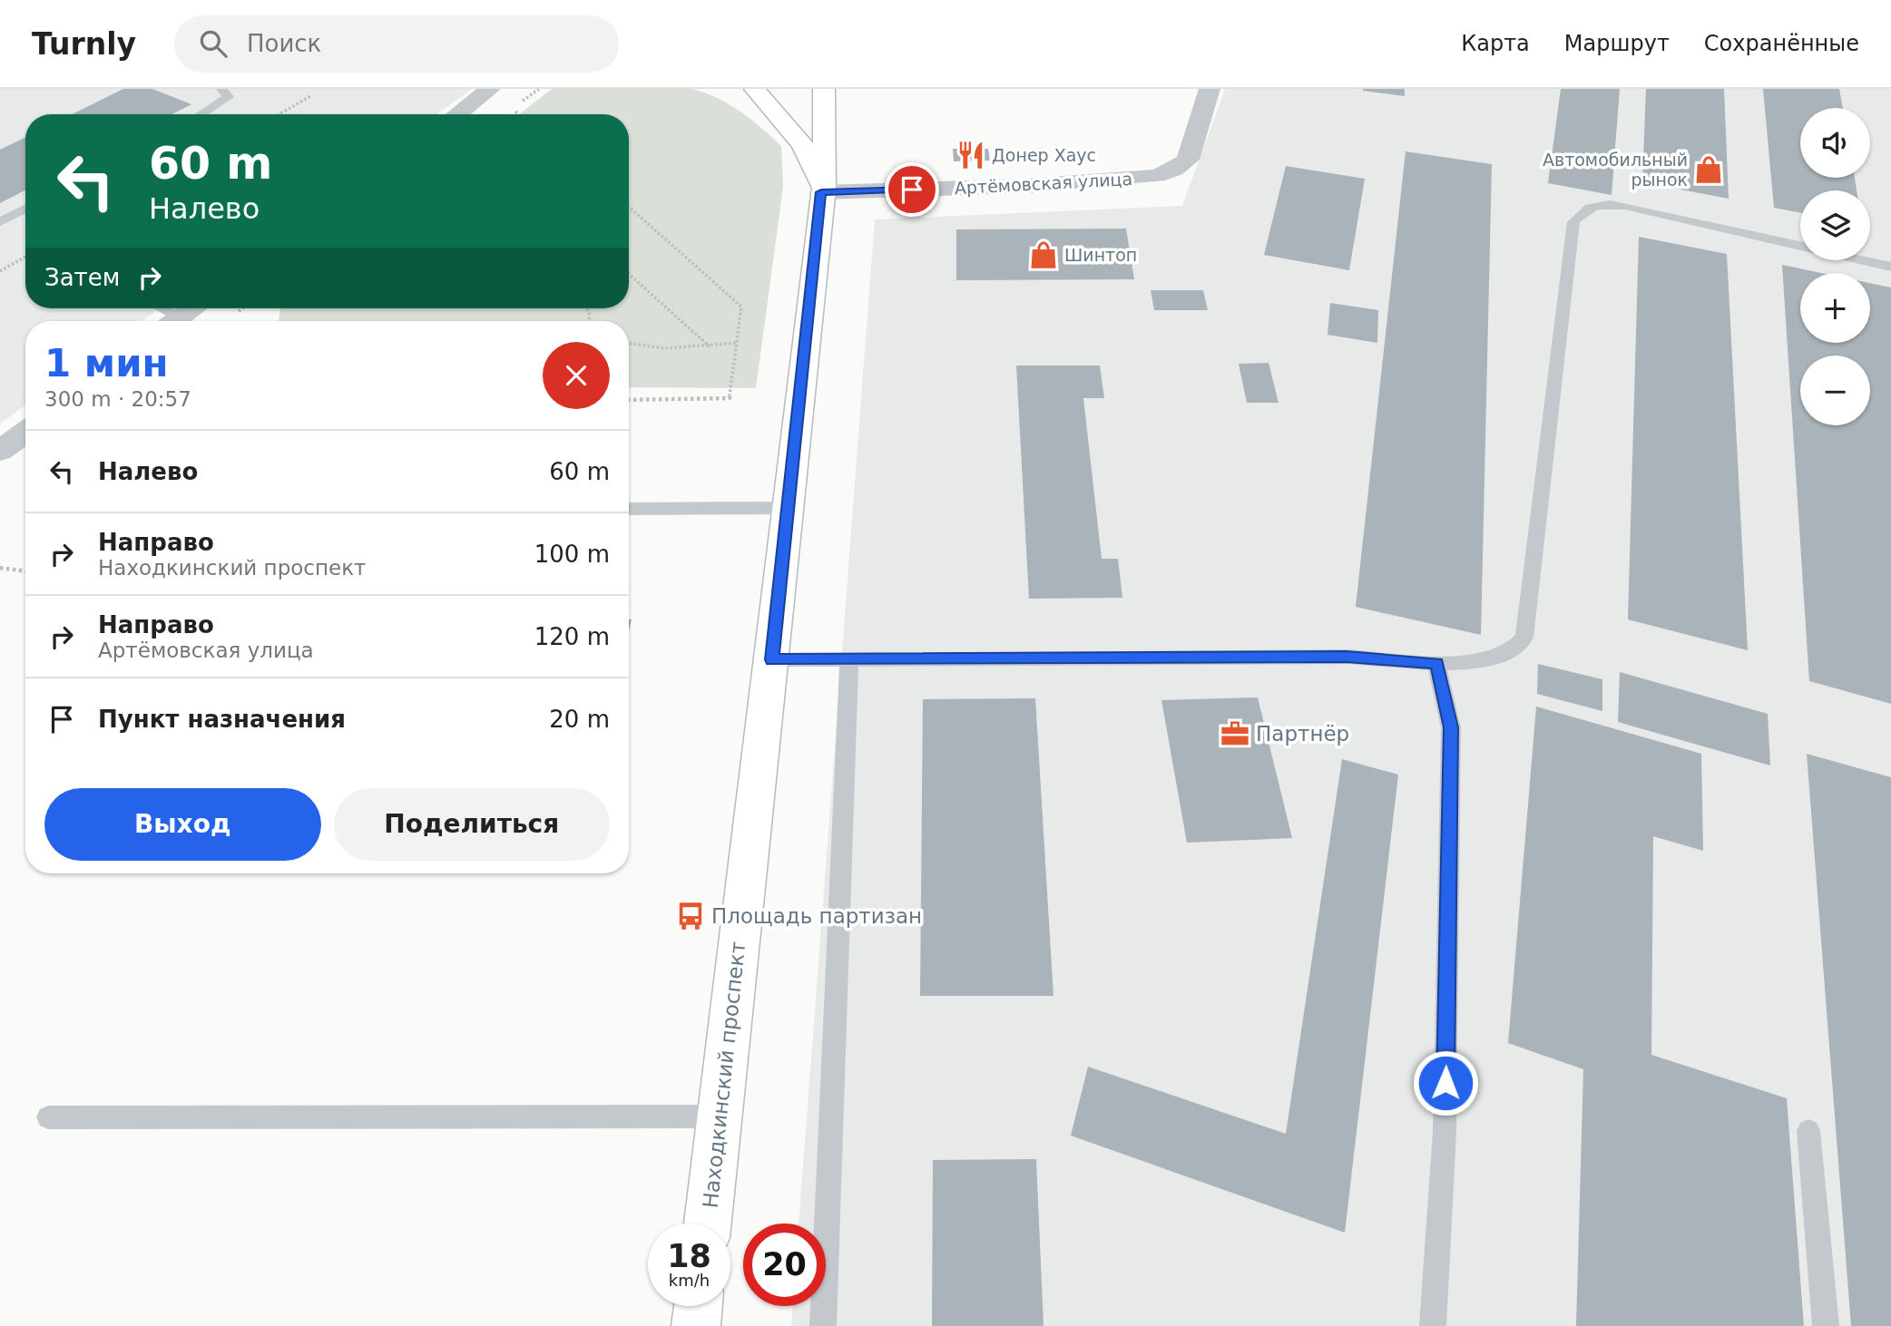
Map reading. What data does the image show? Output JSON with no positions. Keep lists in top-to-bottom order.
{
  "streets": {
    "main road": ["Находкинский проспект"],
    "street": ["Артёмовская улица"]
  },
  "crossings": [
    ["Артёмовская улица", "Находкинский проспект"]
  ],
  "places": {
    "restaurant": ["Донер Хаус"],
    "shop": ["Автомобильный рынок", "Шинтоп"],
    "office": ["Партнёр"],
    "bus stop": ["Площадь партизан"]
  },
  "page": {
    "header": "Turnly",
    "search": "Поиск",
    "nav": ["Карта", "Маршрут", "Сохранённые"],
    "map_buttons": ["+", "−"],
    "turn": ["60 m", "Налево"],
    "then": "Затем",
    "heading": ["1 мин", "300 m · 20:57"],
    "list": [
      {
        "name": "Налево",
        "value": "60 m"
      },
      {
        "name": "Направо",
        "note": "Находкинский проспект",
        "value": "100 m"
      },
      {
        "name": "Направо",
        "note": "Артёмовская улица",
        "value": "120 m"
      },
      {
        "name": "Пункт назначения",
        "value": "20 m"
      }
    ],
    "buttons": ["Выход", "Поделиться"],
    "speed": "18 km/h",
    "limit": "20"
  }
}
